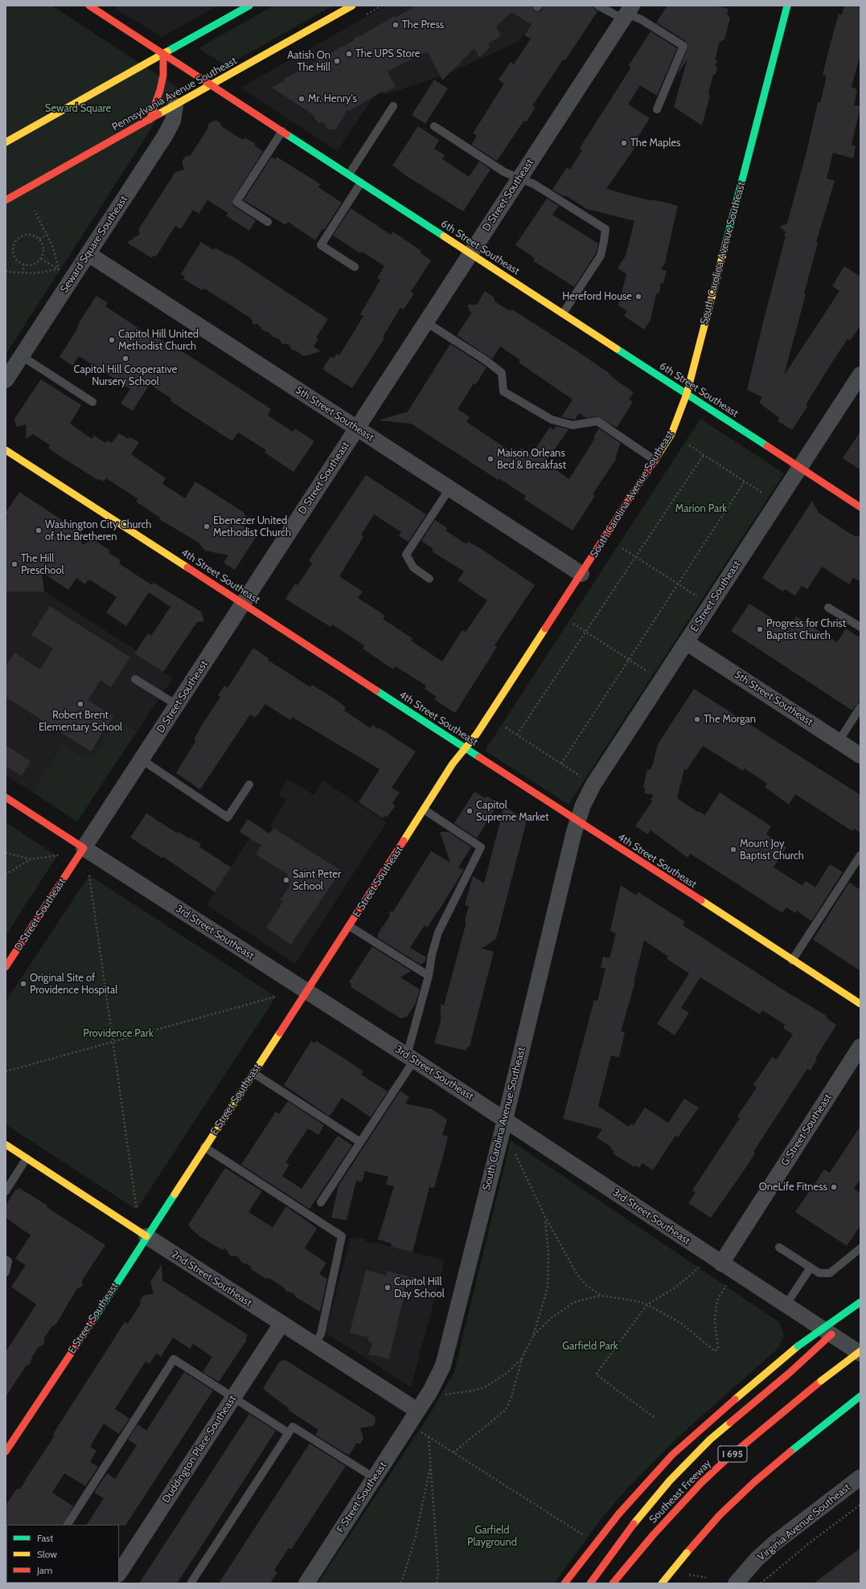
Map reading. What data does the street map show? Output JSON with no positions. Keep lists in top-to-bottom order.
{
  "streets": {
    "main road": [
      "Pennsylvania Avenue Southeast",
      "D Street Southeast",
      "6th Street Southeast",
      "South Carolina Avenue Southeast",
      "4th Street Southeast",
      "E Street Southeast",
      "3rd Street Southeast",
      "2nd Street Southeast",
      "I 695",
      "Southeast Freeway"
    ],
    "street": [
      "Seward Square Southeast",
      "5th Street Southeast",
      "G Street Southeast",
      "Duddington Place Southeast",
      "F Street Southeast",
      "Virginia Avenue Southeast"
    ]
  },
  "crossings": [
    ["Pennsylvania Avenue Southeast", "Seward Square Southeast"],
    ["Pennsylvania Avenue Southeast", "6th Street Southeast"],
    ["D Street Southeast", "6th Street Southeast"],
    ["D Street Southeast", "5th Street Southeast"],
    ["D Street Southeast", "4th Street Southeast"],
    ["D Street Southeast", "3rd Street Southeast"],
    ["Seward Square Southeast", "5th Street Southeast"],
    ["6th Street Southeast", "South Carolina Avenue Southeast"],
    ["6th Street Southeast", "E Street Southeast"],
    ["South Carolina Avenue Southeast", "5th Street Southeast"],
    ["South Carolina Avenue Southeast", "4th Street Southeast"],
    ["South Carolina Avenue Southeast", "E Street Southeast"],
    ["South Carolina Avenue Southeast", "3rd Street Southeast"],
    ["South Carolina Avenue Southeast", "2nd Street Southeast"],
    ["South Carolina Avenue Southeast", "F Street Southeast"],
    ["5th Street Southeast", "E Street Southeast"],
    ["4th Street Southeast", "E Street Southeast"],
    ["E Street Southeast", "3rd Street Southeast"],
    ["E Street Southeast", "2nd Street Southeast"],
    ["3rd Street Southeast", "G Street Southeast"],
    ["2nd Street Southeast", "Duddington Place Southeast"],
    ["2nd Street Southeast", "F Street Southeast"]
  ],
  "parks": [
    "Seward Square",
    "Marion Park",
    "Providence Park",
    "Garfield Park",
    "Garfield Playground"
  ],
  "places": [
    "The Press",
    "The UPS Store",
    "Aatish On The Hill",
    "Mr. Henry's",
    "The Maples",
    "Hereford House",
    "Capitol Hill United Methodist Church",
    "Capitol Hill Cooperative Nursery School",
    "Maison Orleans Bed & Breakfast",
    "Ebenezer United Methodist Church",
    "Washington City Church of the Bretheren",
    "The Hill Preschool",
    "Progress for Christ Baptist Church",
    "Robert Brent Elementary School",
    "The Morgan",
    "Capitol Supreme Market",
    "Mount Joy Baptist Church",
    "Saint Peter School",
    "Original Site of Providence Hospital",
    "OneLife Fitness",
    "Capitol Hill Day School"
  ],
  "legend": ["Fast", "Slow", "Jam"]
}
